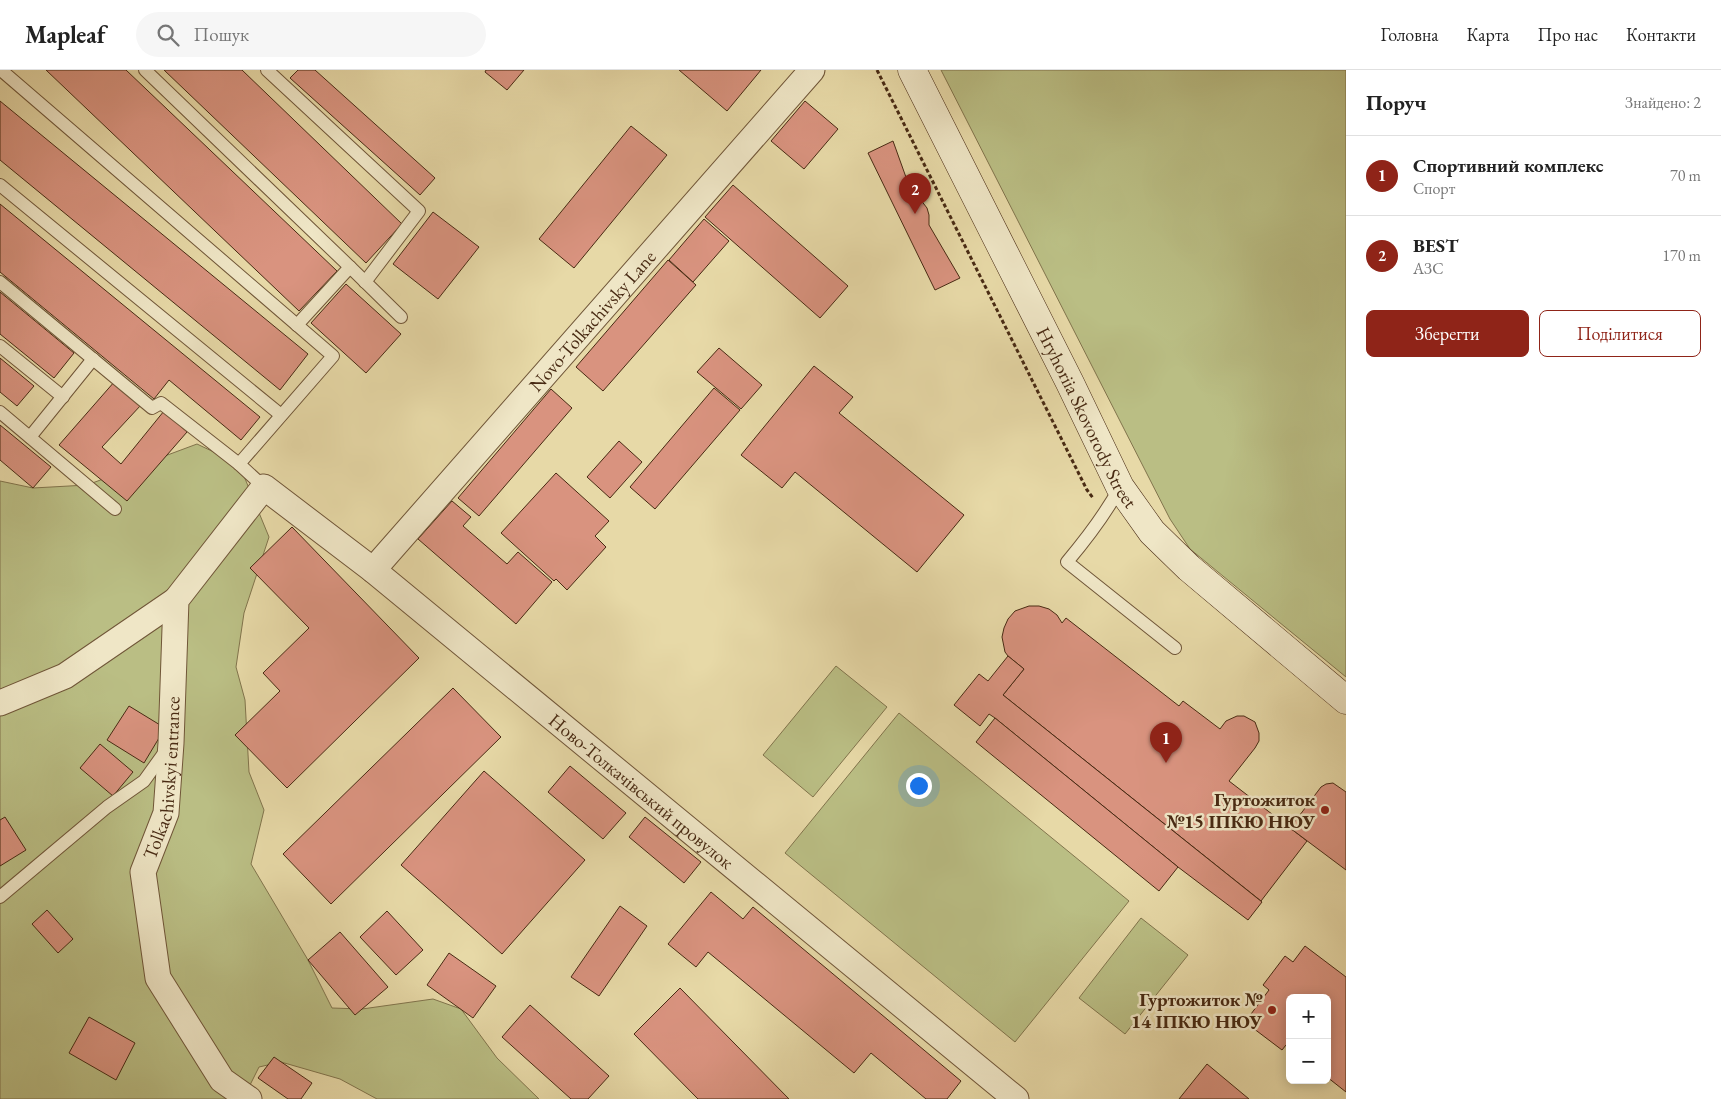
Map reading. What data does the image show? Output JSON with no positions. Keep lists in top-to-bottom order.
{
  "streets": {
    "street": [
      "Novo-Tolkachivsky Lane",
      "Hryhoriia Skovorody Street",
      "Tolkachivskyi entrance",
      "Ново-Толкачівський провулок"
    ]
  },
  "crossings": [
    ["Novo-Tolkachivsky Lane", "Ново-Толкачівський провулок"]
  ],
  "places": ["Гуртожиток №15 ІПКЮ НЮУ", "Гуртожиток № 14 ІПКЮ НЮУ"],
  "page": {
    "header": "Mapleaf",
    "search": "Пошук",
    "nav": [
      "Головна",
      "Карта",
      "Про нас",
      "Контакти"
    ],
    "heading": ["Поруч", "Знайдено: 2"],
    "list": [
      {
        "mark": "1",
        "name": "Спортивний комплекс",
        "note": "Спорт",
        "value": "70 m"
      },
      {
        "mark": "2",
        "name": "BEST",
        "note": "АЗС",
        "value": "170 m"
      }
    ],
    "pins": ["2", "1"],
    "buttons": ["Зберегти", "Поділитися"],
    "map_buttons": ["+", "−"]
  }
}
